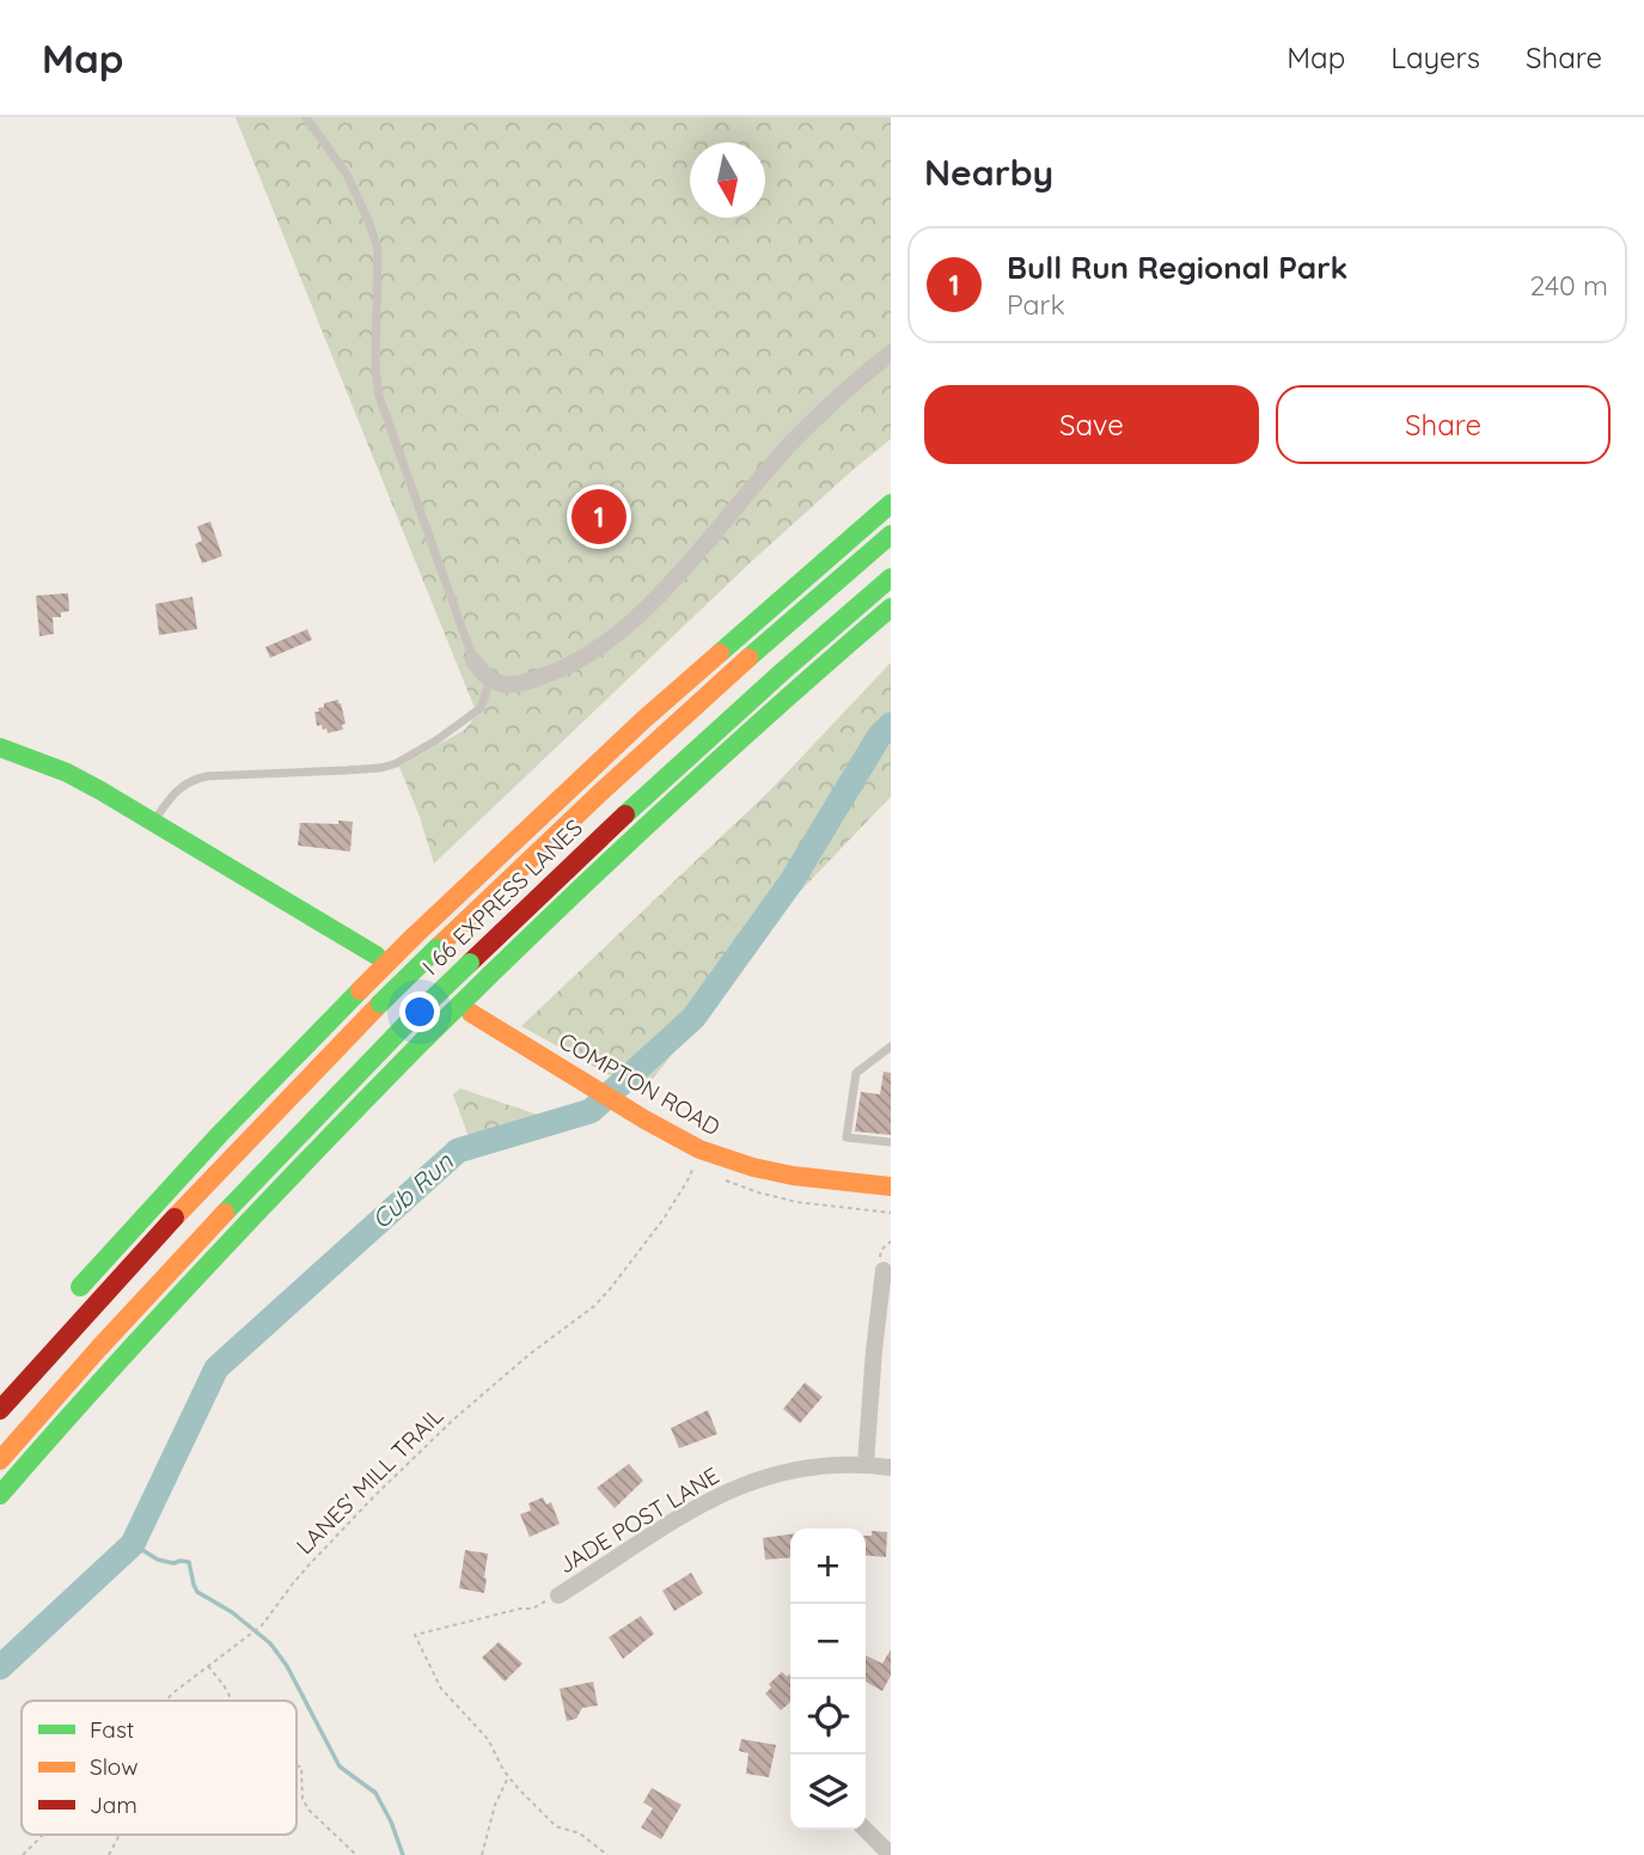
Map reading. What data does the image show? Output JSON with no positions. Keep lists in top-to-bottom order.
{
  "streets": {
    "main road": ["I 66 EXPRESS LANES", "COMPTON ROAD"],
    "street": ["JADE POST LANE"],
    "path": ["LANES' MILL TRAIL"]
  },
  "crossings": [
    ["COMPTON ROAD", "LANES' MILL TRAIL"]
  ],
  "water": ["Cub Run"],
  "legend": ["Fast", "Slow", "Jam"],
  "north": "bottom",
  "page": {
    "header": "Map",
    "nav": ["Map", "Layers", "Share"],
    "heading": "Nearby",
    "list": [
      {
        "mark": "1",
        "name": "Bull Run Regional Park",
        "note": "Park",
        "value": "240 m"
      }
    ],
    "buttons": ["Save", "Share"],
    "pins": "1",
    "map_buttons": ["+", "−"]
  }
}
